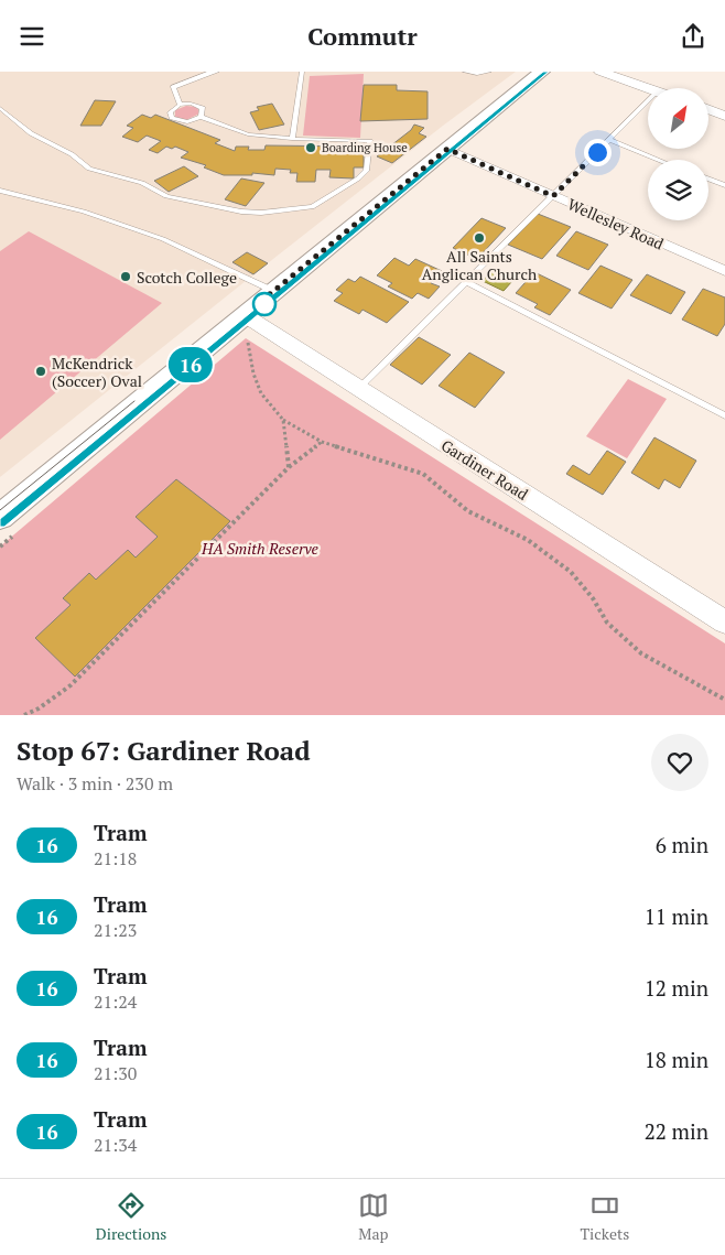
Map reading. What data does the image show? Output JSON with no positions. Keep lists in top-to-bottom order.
{
  "streets": {
    "street": ["Wellesley Road", "Gardiner Road"]
  },
  "parks": ["HA Smith Reserve"],
  "places": [
    "Boarding House",
    "All Saints Anglican Church",
    "Scotch College",
    "McKendrick (Soccer) Oval"
  ],
  "lines": ["tram line 16"],
  "north": "top right",
  "page": {
    "header": "Commutr",
    "on_map": "16",
    "heading": ["Stop 67: Gardiner Road", "Walk · 3 min · 230 m"],
    "list": [
      {
        "mark": "16",
        "name": "Tram",
        "note": "21:18",
        "value": "6 min"
      },
      {
        "mark": "16",
        "name": "Tram",
        "note": "21:23",
        "value": "11 min"
      },
      {
        "mark": "16",
        "name": "Tram",
        "note": "21:24",
        "value": "12 min"
      },
      {
        "mark": "16",
        "name": "Tram",
        "note": "21:30",
        "value": "18 min"
      },
      {
        "mark": "16",
        "name": "Tram",
        "note": "21:34",
        "value": "22 min"
      }
    ],
    "tabs": ["Directions", "Map", "Tickets"]
  }
}
